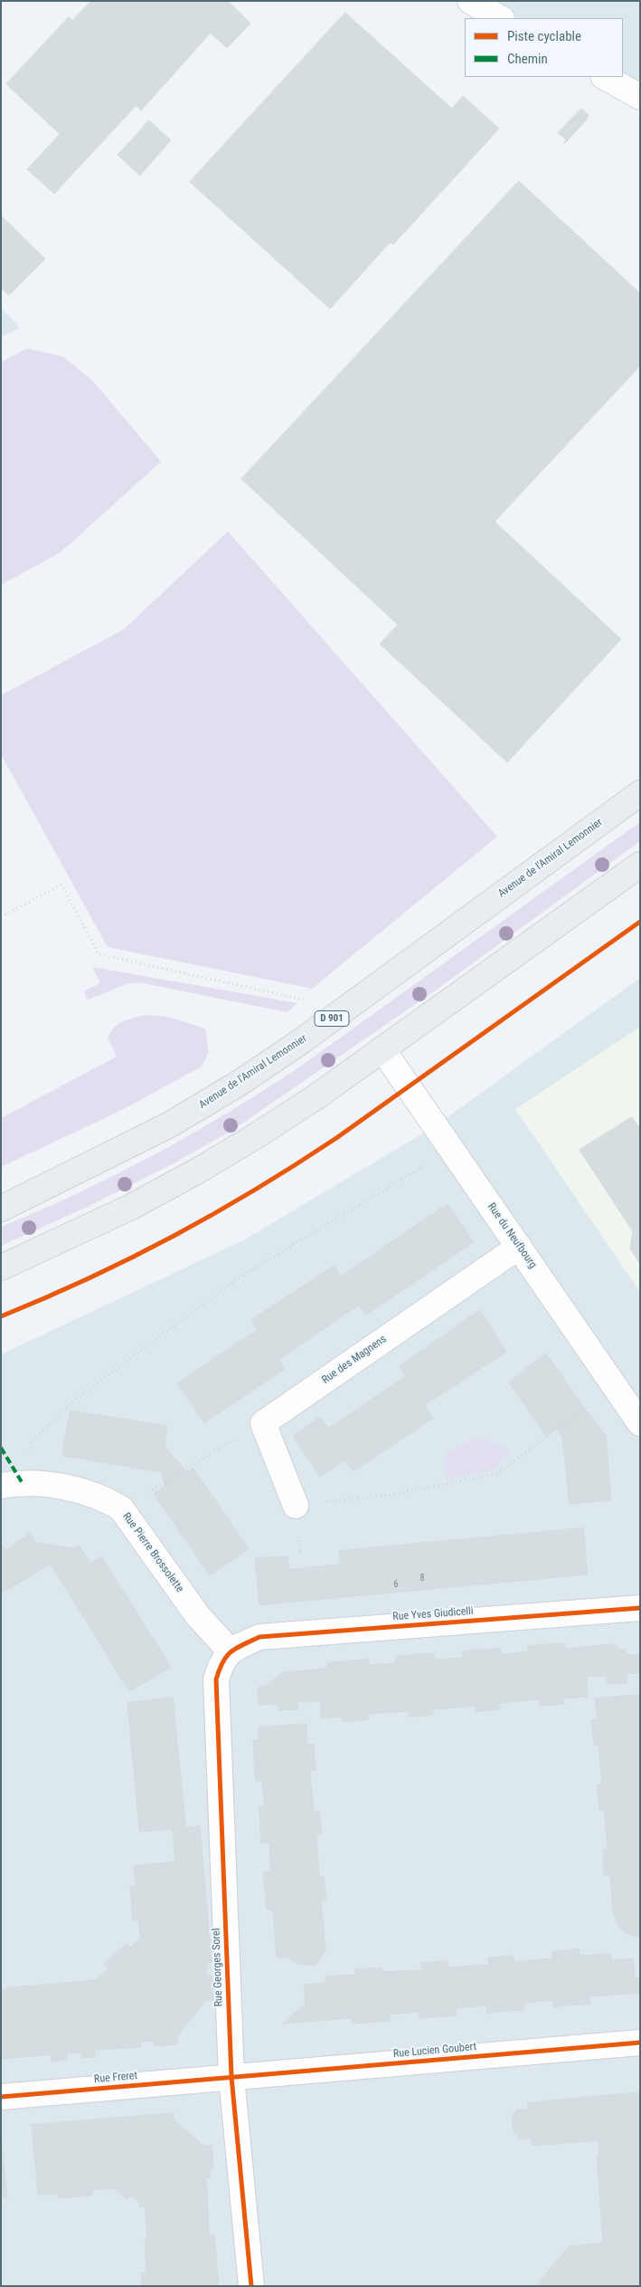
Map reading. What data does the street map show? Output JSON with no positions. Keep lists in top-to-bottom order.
{
  "streets": {
    "main road": ["Avenue de l'Amiral Lemonnier", "D 901"],
    "street": [
      "Rue du Neufbourg",
      "Rue des Magnens",
      "Rue Pierre Brossolette",
      "Rue Yves Giudicelli",
      "Rue Georges Sorel",
      "Rue Lucien Goubert",
      "Rue Freret"
    ]
  },
  "crossings": [
    ["Rue du Neufbourg", "Rue des Magnens"],
    ["Rue Pierre Brossolette", "Rue Yves Giudicelli"],
    ["Rue Pierre Brossolette", "Rue Georges Sorel"],
    ["Rue Yves Giudicelli", "Rue Georges Sorel"],
    ["Rue Georges Sorel", "Rue Lucien Goubert"],
    ["Rue Georges Sorel", "Rue Freret"],
    ["Rue Lucien Goubert", "Rue Freret"]
  ],
  "house_numbers": ["8", "6"],
  "legend": ["Piste cyclable", "Chemin"]
}
